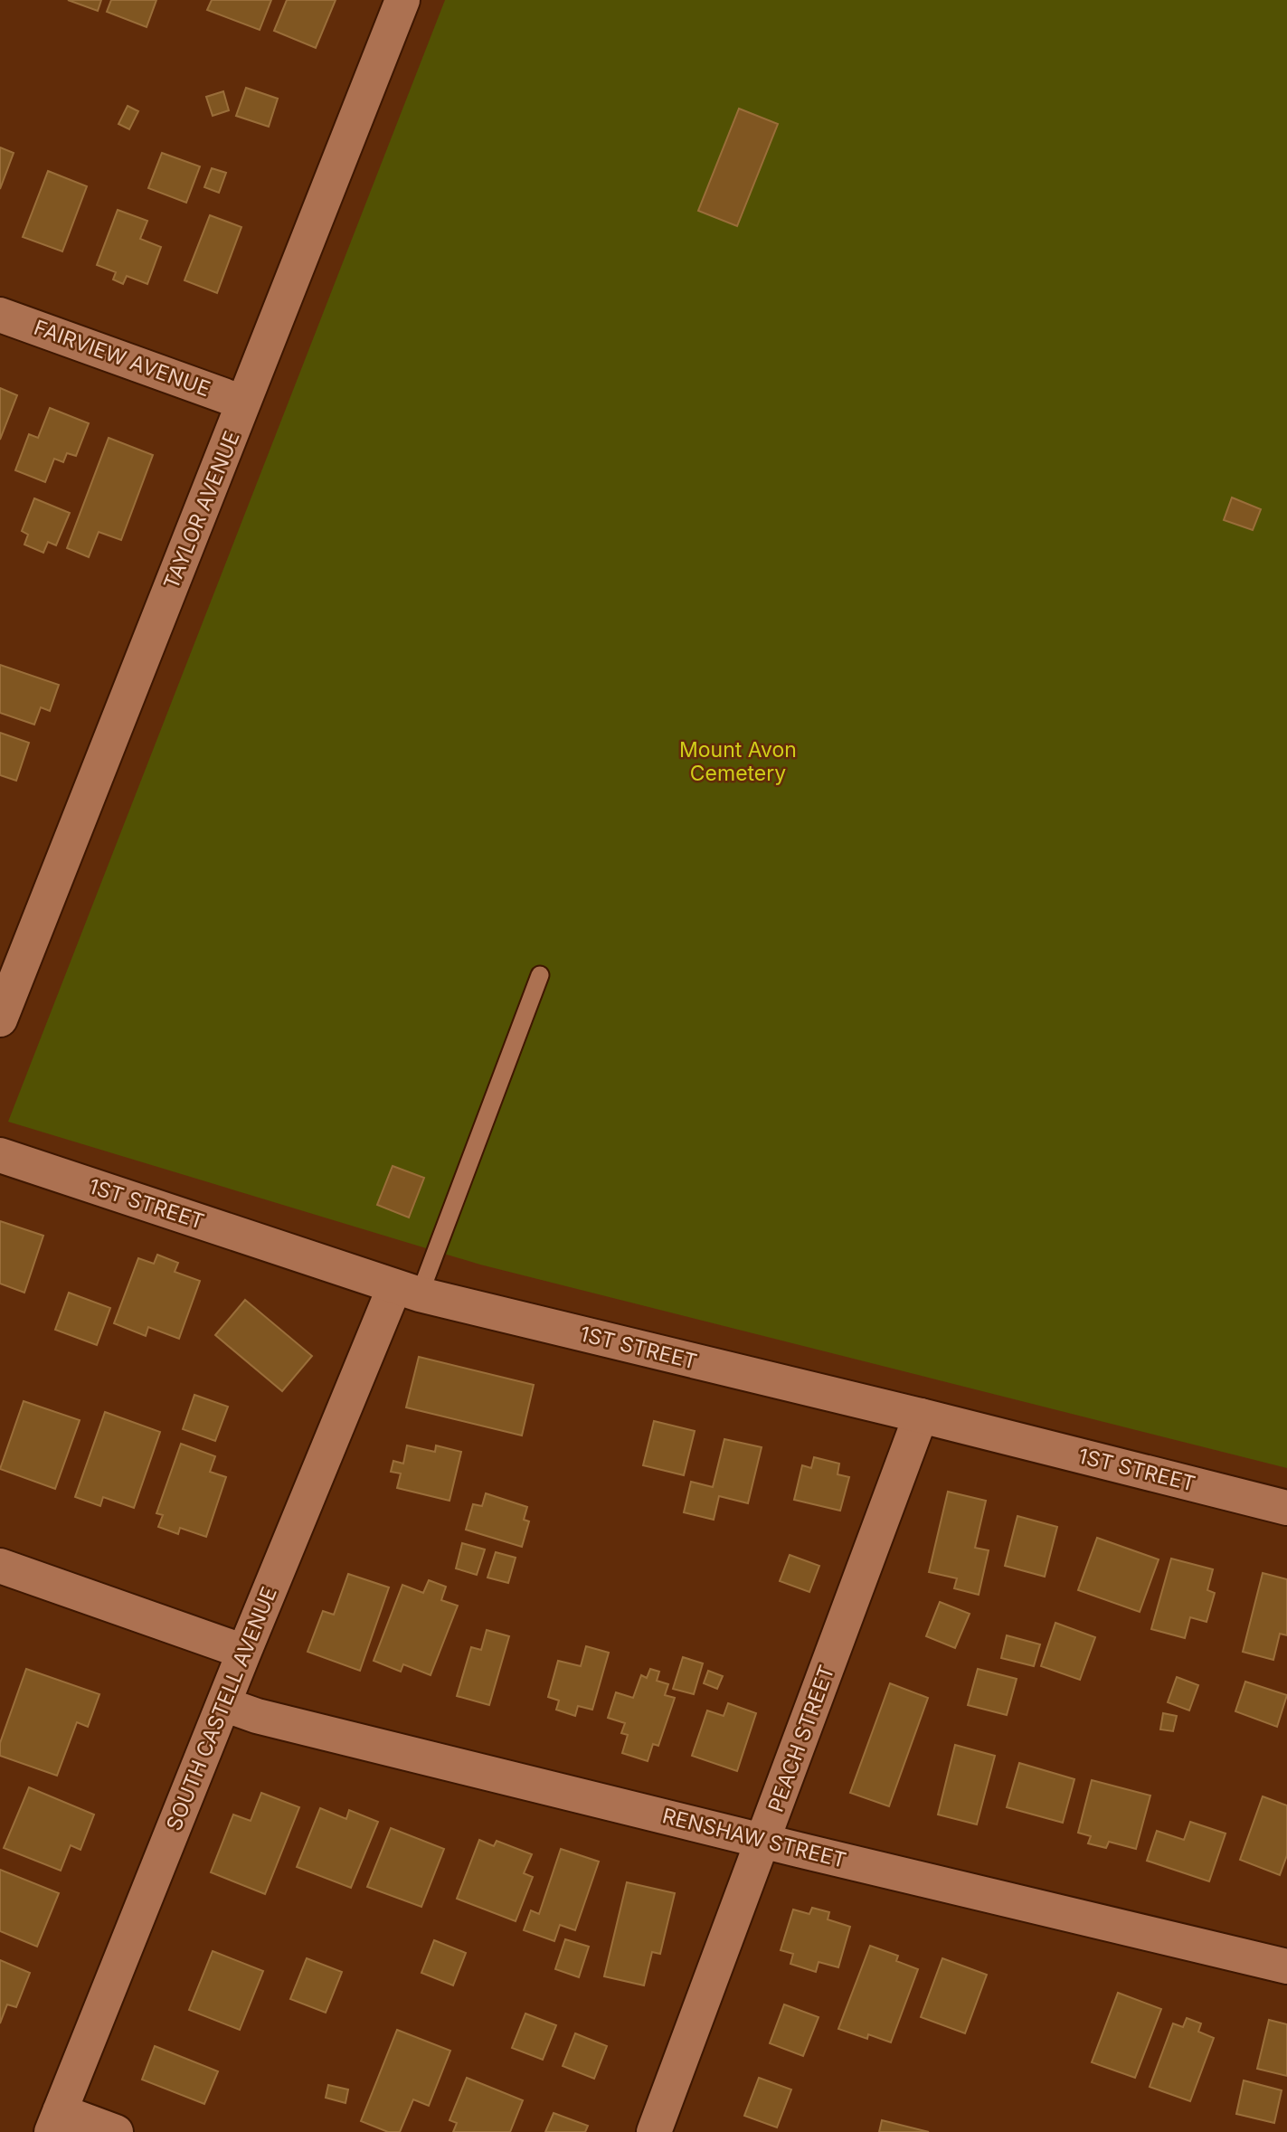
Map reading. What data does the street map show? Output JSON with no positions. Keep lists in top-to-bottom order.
{
  "streets": {
    "street": [
      "FAIRVIEW AVENUE",
      "TAYLOR AVENUE",
      "1ST STREET",
      "SOUTH CASTELL AVENUE",
      "PEACH STREET",
      "RENSHAW STREET"
    ]
  },
  "crossings": [
    ["FAIRVIEW AVENUE", "TAYLOR AVENUE"],
    ["1ST STREET", "SOUTH CASTELL AVENUE"],
    ["1ST STREET", "PEACH STREET"],
    ["SOUTH CASTELL AVENUE", "RENSHAW STREET"],
    ["PEACH STREET", "RENSHAW STREET"]
  ],
  "parks": ["Mount Avon Cemetery"]
}
